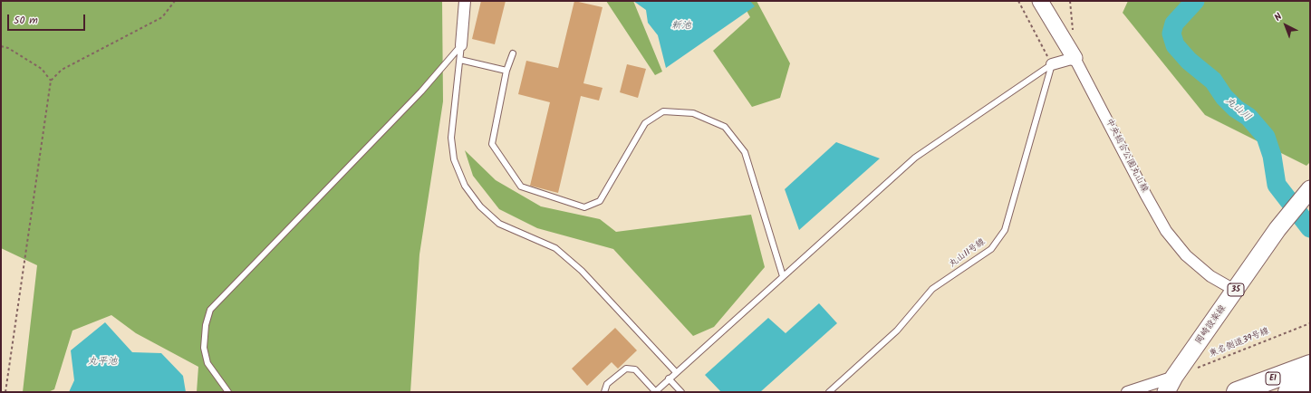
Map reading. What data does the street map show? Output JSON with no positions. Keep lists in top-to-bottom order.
{
  "streets": {
    "highway": ["E1"],
    "main road": ["35", "岡崎設楽線"],
    "street": ["中央総合公園丸山線"],
    "lane": ["丸山11号線"],
    "path": ["東名側道39号線"]
  },
  "crossings": [
    ["中央総合公園丸山線", "岡崎設楽線"],
    ["岡崎設楽線", "東名側道39号線"]
  ],
  "water": ["新池", "丸山川", "丸平池"],
  "scale_bar": "50 m",
  "north": "top left"
}
